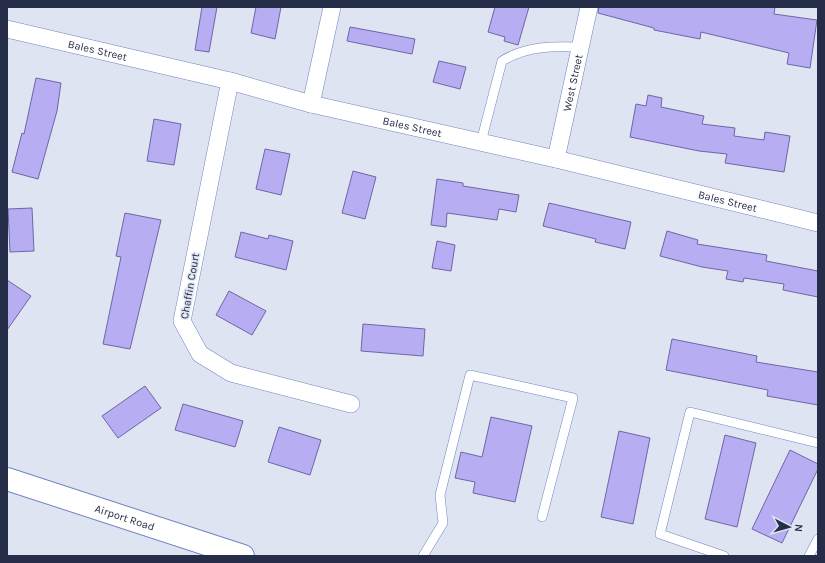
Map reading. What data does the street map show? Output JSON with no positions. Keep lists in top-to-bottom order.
{
  "streets": {
    "highway": ["Airport Road"],
    "street": ["Bales Street", "West Street", "Chaffin Court"]
  },
  "crossings": [
    ["Bales Street", "West Street"],
    ["Bales Street", "Chaffin Court"]
  ],
  "north": "right"
}
